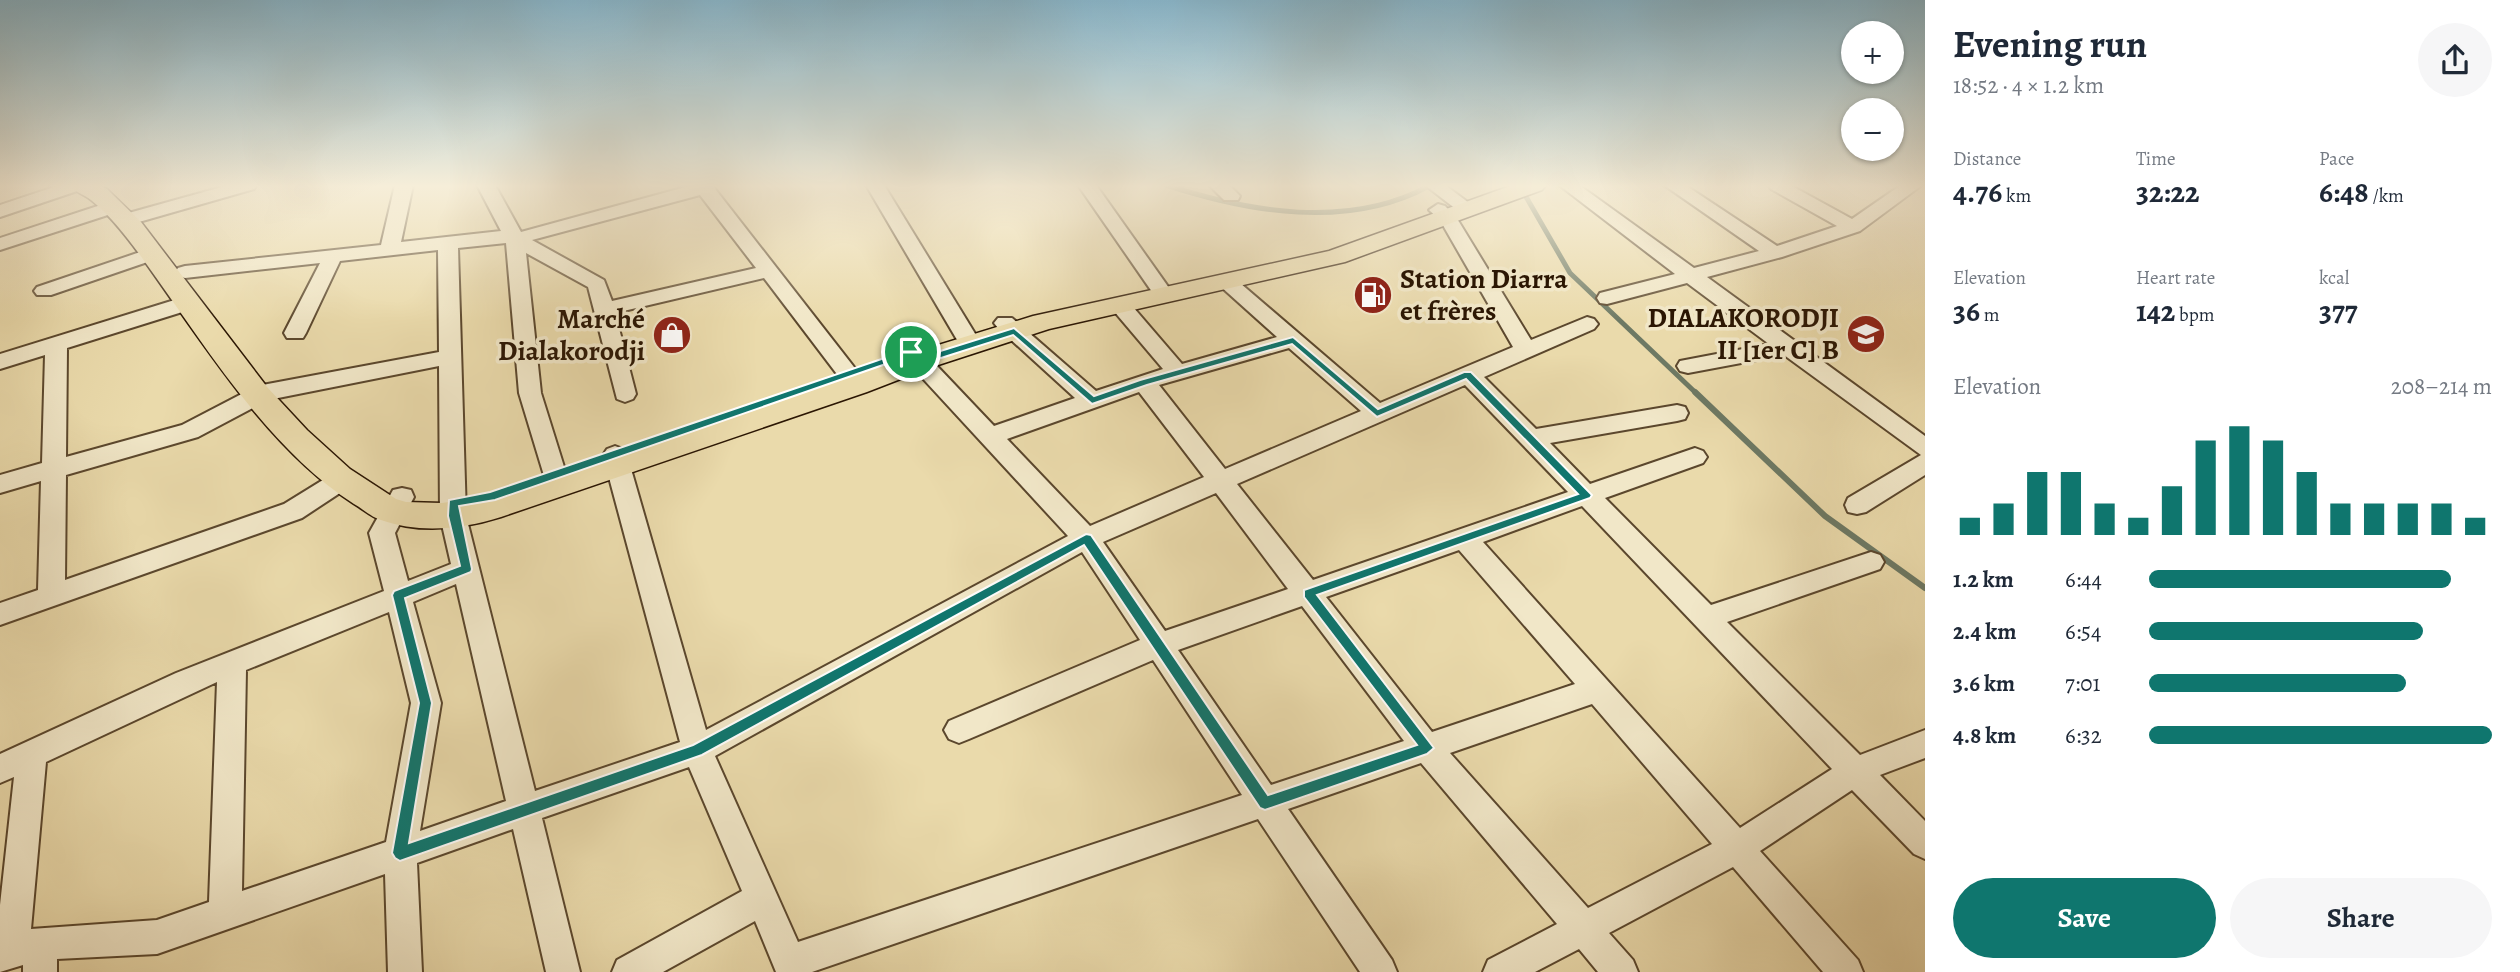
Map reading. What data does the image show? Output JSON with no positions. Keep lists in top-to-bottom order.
{
  "places": {
    "fuel station": ["Station Diarra et frères"],
    "school or university": ["DIALAKORODJI II [1er C] B"],
    "shop": ["Marché Dialakorodji"]
  },
  "page": {
    "heading": ["Evening run", "18:52 · 4 × 1.2 km"],
    "map_buttons": ["+", "−"],
    "stats": [
      ["Distance", "4.76 km"],
      ["Time", "32:22"],
      ["Pace", "6:48 /km"],
      ["Elevation", "36 m"],
      ["Heart rate", "142 bpm"],
      ["kcal", "377"]
    ],
    "chart": ["Elevation", "208–214 m"],
    "list": [
      {
        "name": "1.2 km",
        "note": "6:44"
      },
      {
        "name": "2.4 km",
        "note": "6:54"
      },
      {
        "name": "3.6 km",
        "note": "7:01"
      },
      {
        "name": "4.8 km",
        "note": "6:32"
      }
    ],
    "buttons": ["Save", "Share"]
  }
}
